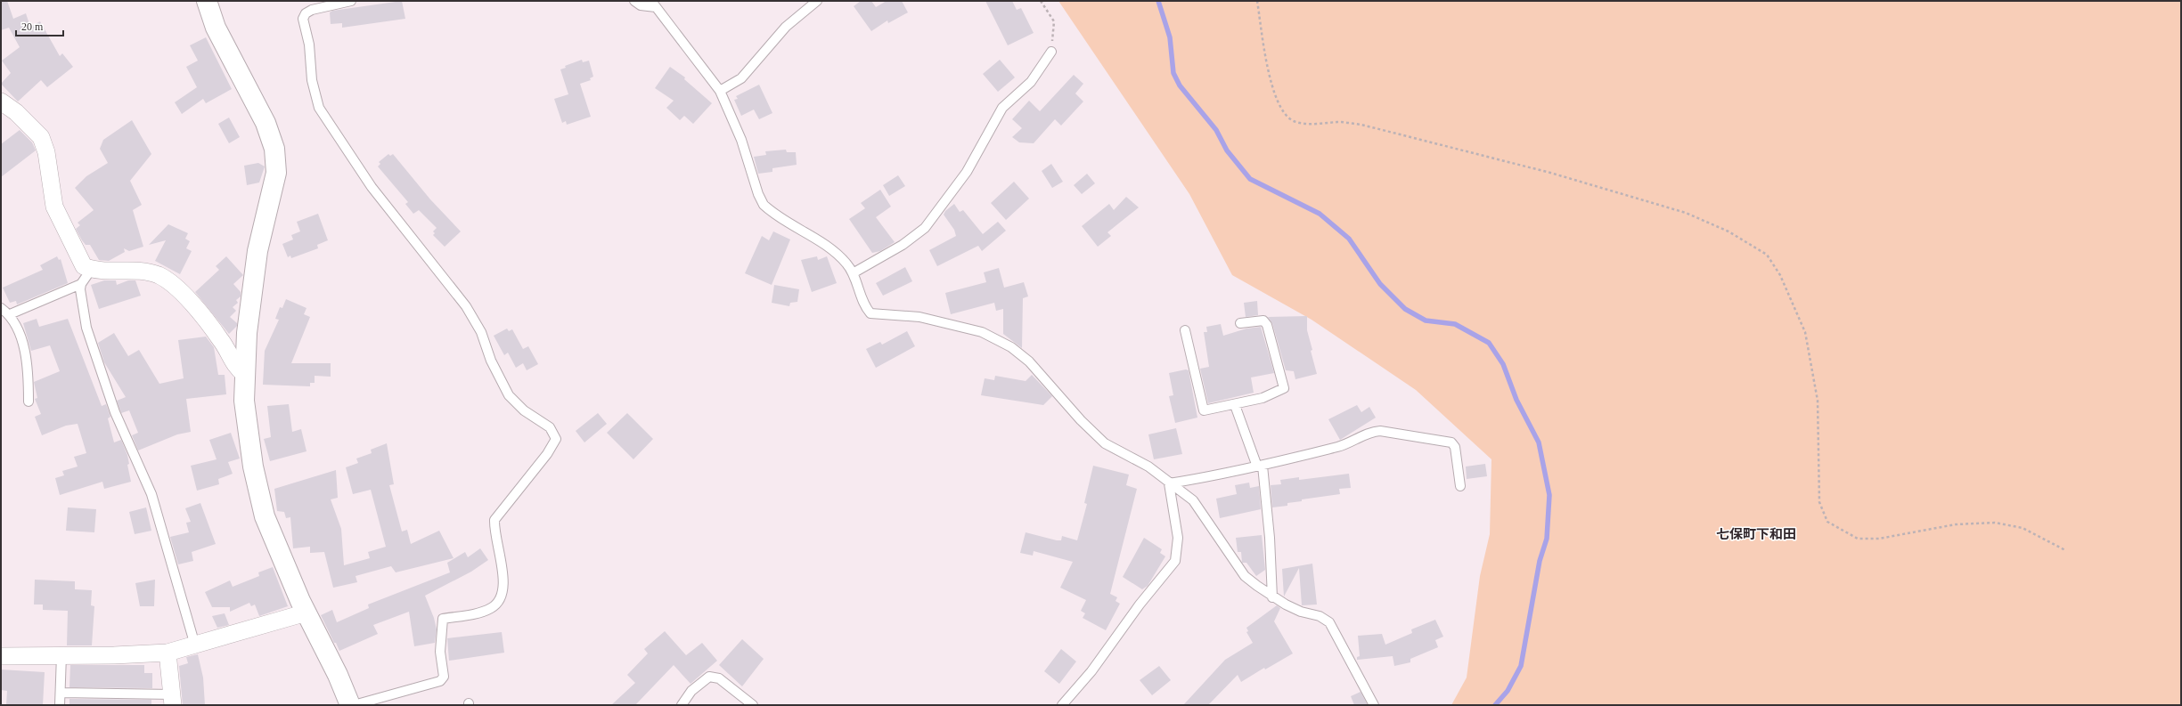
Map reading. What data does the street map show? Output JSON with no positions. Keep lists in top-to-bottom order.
{
  "districts": ["七保町下和田"],
  "scale_bar": "20 m"
}
